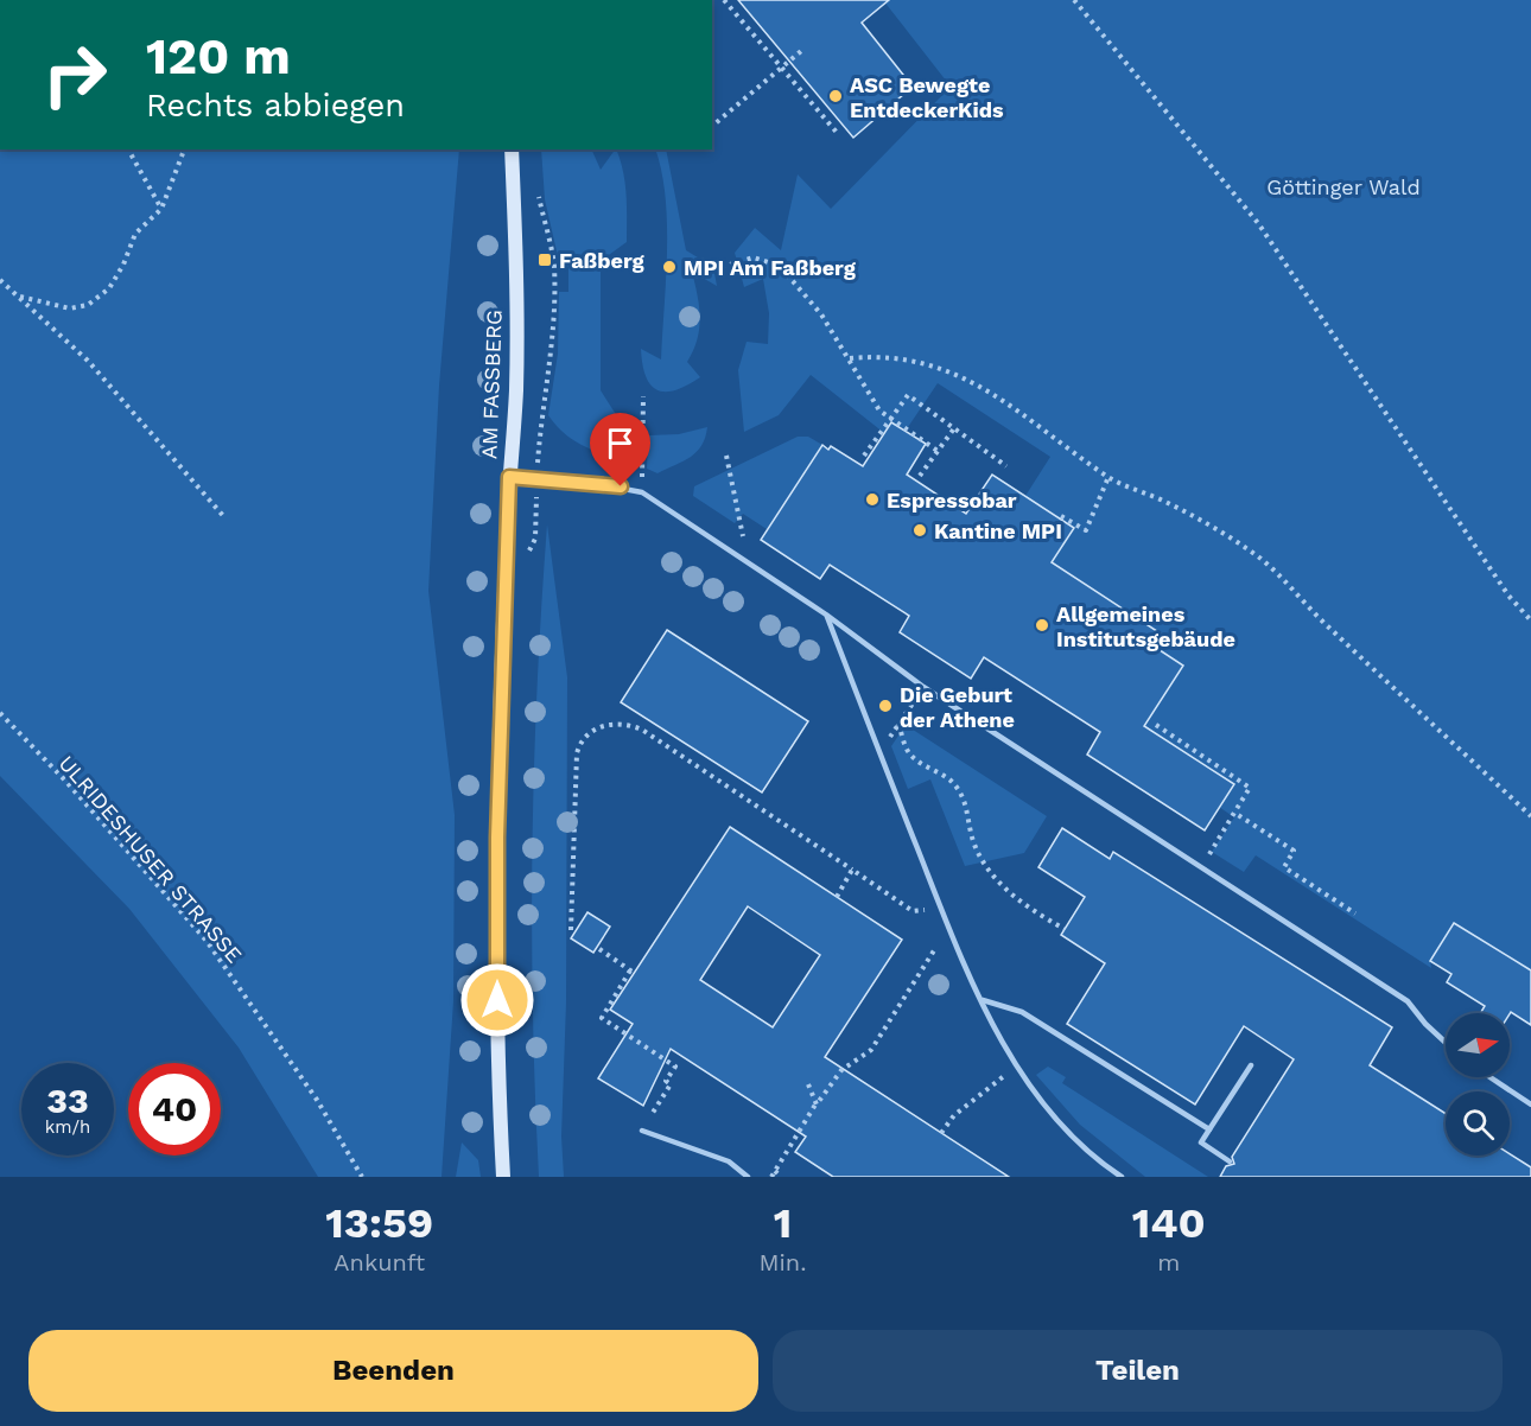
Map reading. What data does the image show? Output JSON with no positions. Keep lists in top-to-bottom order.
{
  "streets": {
    "street": ["AM FASSBERG"],
    "path": ["ULRIDESHUSER STRASSE"]
  },
  "parks": ["Göttinger Wald"],
  "places": {
    "other": [
      "ASC Bewegte EntdeckerKids",
      "MPI Am Faßberg",
      "Espressobar",
      "Kantine MPI",
      "Allgemeines Institutsgebäude",
      "Die Geburt der Athene"
    ],
    "transit": ["Faßberg"]
  },
  "north": "right",
  "page": {
    "turn": ["120 m", "Rechts abbiegen"],
    "speed": "33 km/h",
    "limit": "40",
    "eta": [
      "13:59",
      "Ankunft",
      "1",
      "Min.",
      "140",
      "m"
    ],
    "buttons": ["Beenden", "Teilen"]
  }
}
